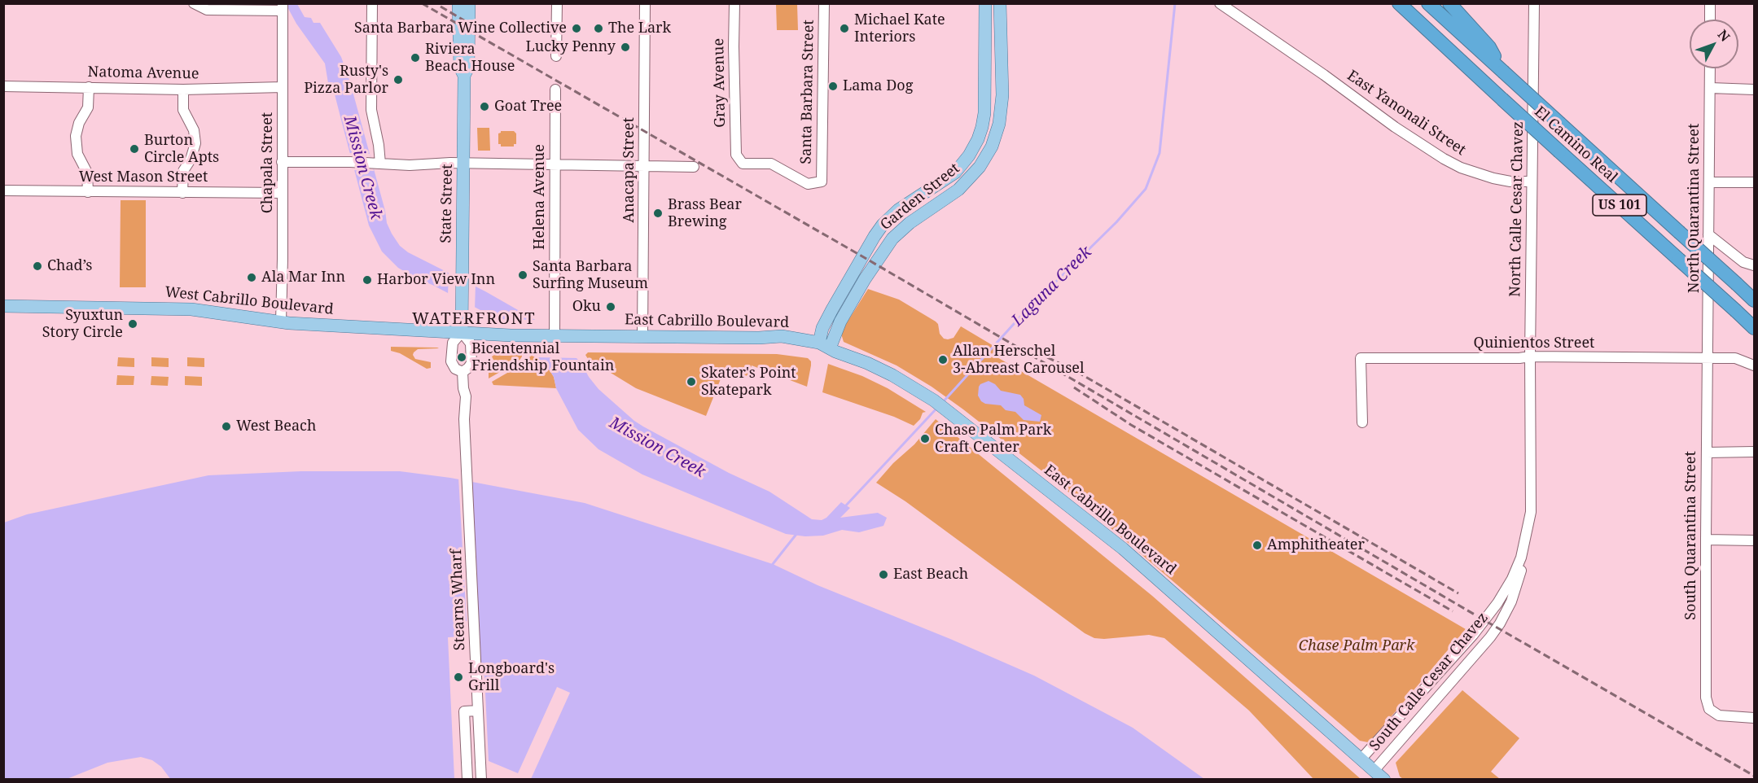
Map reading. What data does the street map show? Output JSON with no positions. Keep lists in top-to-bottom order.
{
  "streets": {
    "highway": ["El Camino Real", "US 101"],
    "main road": [
      "Garden Street",
      "State Street",
      "West Cabrillo Boulevard",
      "East Cabrillo Boulevard"
    ],
    "street": [
      "Natoma Avenue",
      "Gray Avenue",
      "Santa Barbara Street",
      "East Yanonali Street",
      "Chapala Street",
      "Anacapa Street",
      "West Mason Street",
      "Helena Avenue",
      "North Quarantina Street",
      "North Calle Cesar Chavez",
      "Quinientos Street",
      "South Quarantina Street",
      "Stearns Wharf",
      "South Calle Cesar Chavez"
    ]
  },
  "crossings": [
    ["Natoma Avenue", "Chapala Street"],
    ["Gray Avenue", "Santa Barbara Street"],
    ["East Yanonali Street", "North Calle Cesar Chavez"],
    ["Chapala Street", "West Mason Street"],
    ["Chapala Street", "West Cabrillo Boulevard"],
    ["Anacapa Street", "East Cabrillo Boulevard"],
    ["Helena Avenue", "East Cabrillo Boulevard"],
    ["Garden Street", "East Cabrillo Boulevard"],
    ["State Street", "West Cabrillo Boulevard"],
    ["State Street", "East Cabrillo Boulevard"],
    ["State Street", "Stearns Wharf"],
    ["North Quarantina Street", "Quinientos Street"],
    ["North Quarantina Street", "South Quarantina Street"],
    ["North Calle Cesar Chavez", "Quinientos Street"],
    ["North Calle Cesar Chavez", "South Calle Cesar Chavez"],
    ["West Cabrillo Boulevard", "East Cabrillo Boulevard"],
    ["West Cabrillo Boulevard", "Stearns Wharf"],
    ["East Cabrillo Boulevard", "Stearns Wharf"],
    ["East Cabrillo Boulevard", "South Calle Cesar Chavez"],
    ["Quinientos Street", "South Quarantina Street"],
    ["Quinientos Street", "South Calle Cesar Chavez"]
  ],
  "districts": ["WATERFRONT"],
  "water": ["Mission Creek", "Laguna Creek"],
  "parks": ["Chase Palm Park"],
  "places": [
    "Santa Barbara Wine Collective",
    "The Lark",
    "Michael Kate Interiors",
    "Lucky Penny",
    "Riviera Beach House",
    "Rusty's Pizza Parlor",
    "Lama Dog",
    "Goat Tree",
    "Burton Circle Apts",
    "Brass Bear Brewing",
    "Chad’s",
    "Santa Barbara Surfing Museum",
    "Ala Mar Inn",
    "Harbor View Inn",
    "Oku",
    "Syuxtun Story Circle",
    "Bicentennial Friendship Fountain",
    "Allan Herschel 3-Abreast Carousel",
    "Skater's Point Skatepark",
    "West Beach",
    "Chase Palm Park Craft Center",
    "Amphitheater",
    "East Beach",
    "Longboard's Grill"
  ],
  "north": "top right"
}
